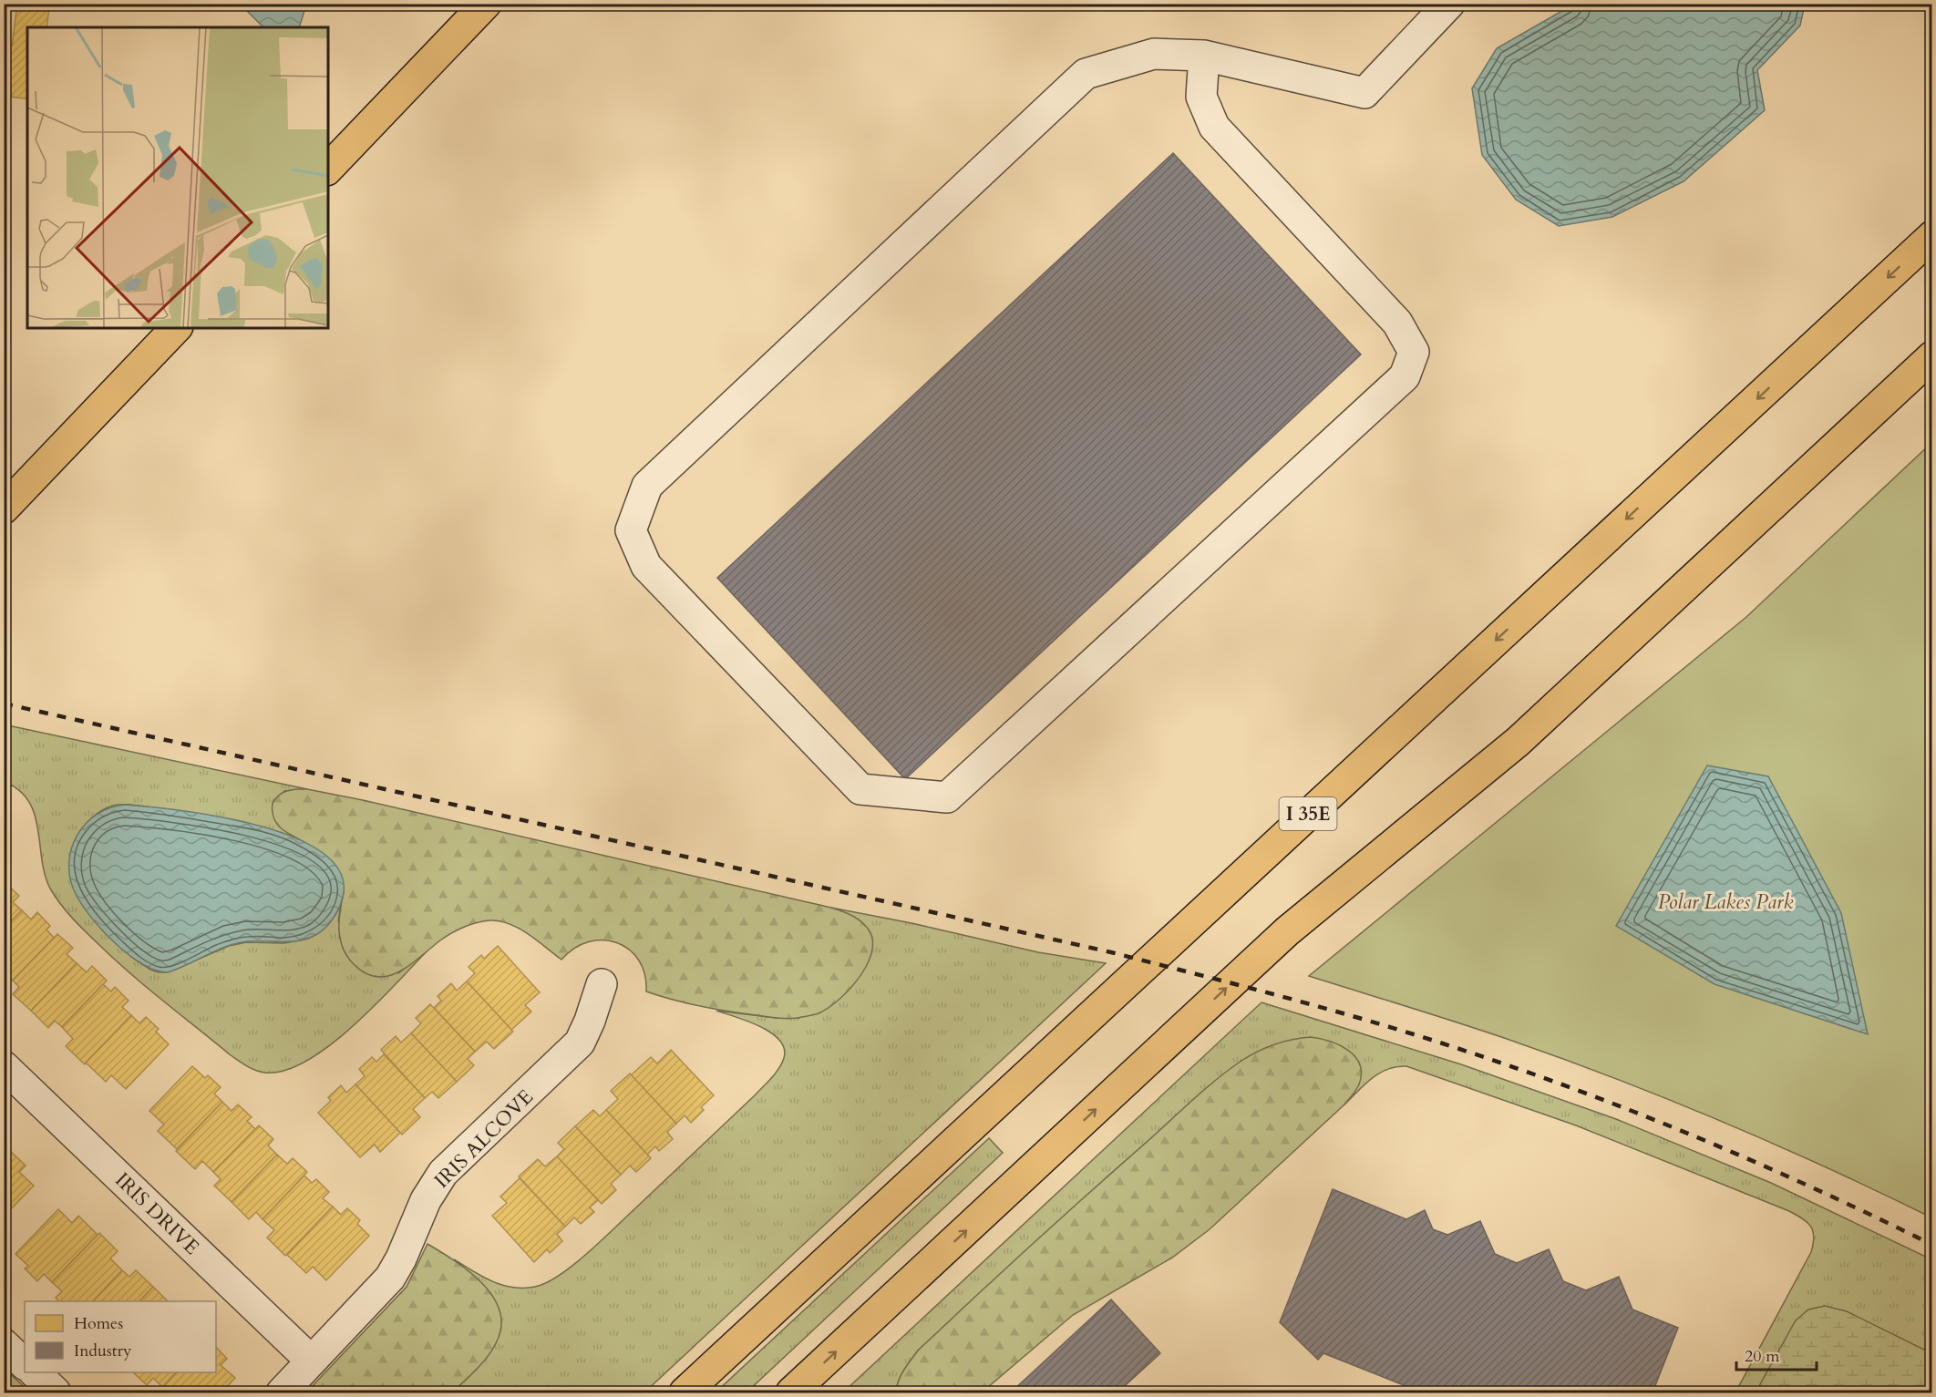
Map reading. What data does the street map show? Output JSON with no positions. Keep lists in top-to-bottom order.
{
  "streets": {
    "main road": ["I 35E"],
    "street": ["IRIS ALCOVE", "IRIS DRIVE"]
  },
  "crossings": [
    ["IRIS ALCOVE", "IRIS DRIVE"]
  ],
  "parks": ["Polar Lakes Park"],
  "legend": ["Homes", "Industry"],
  "scale_bar": "20 m"
}
